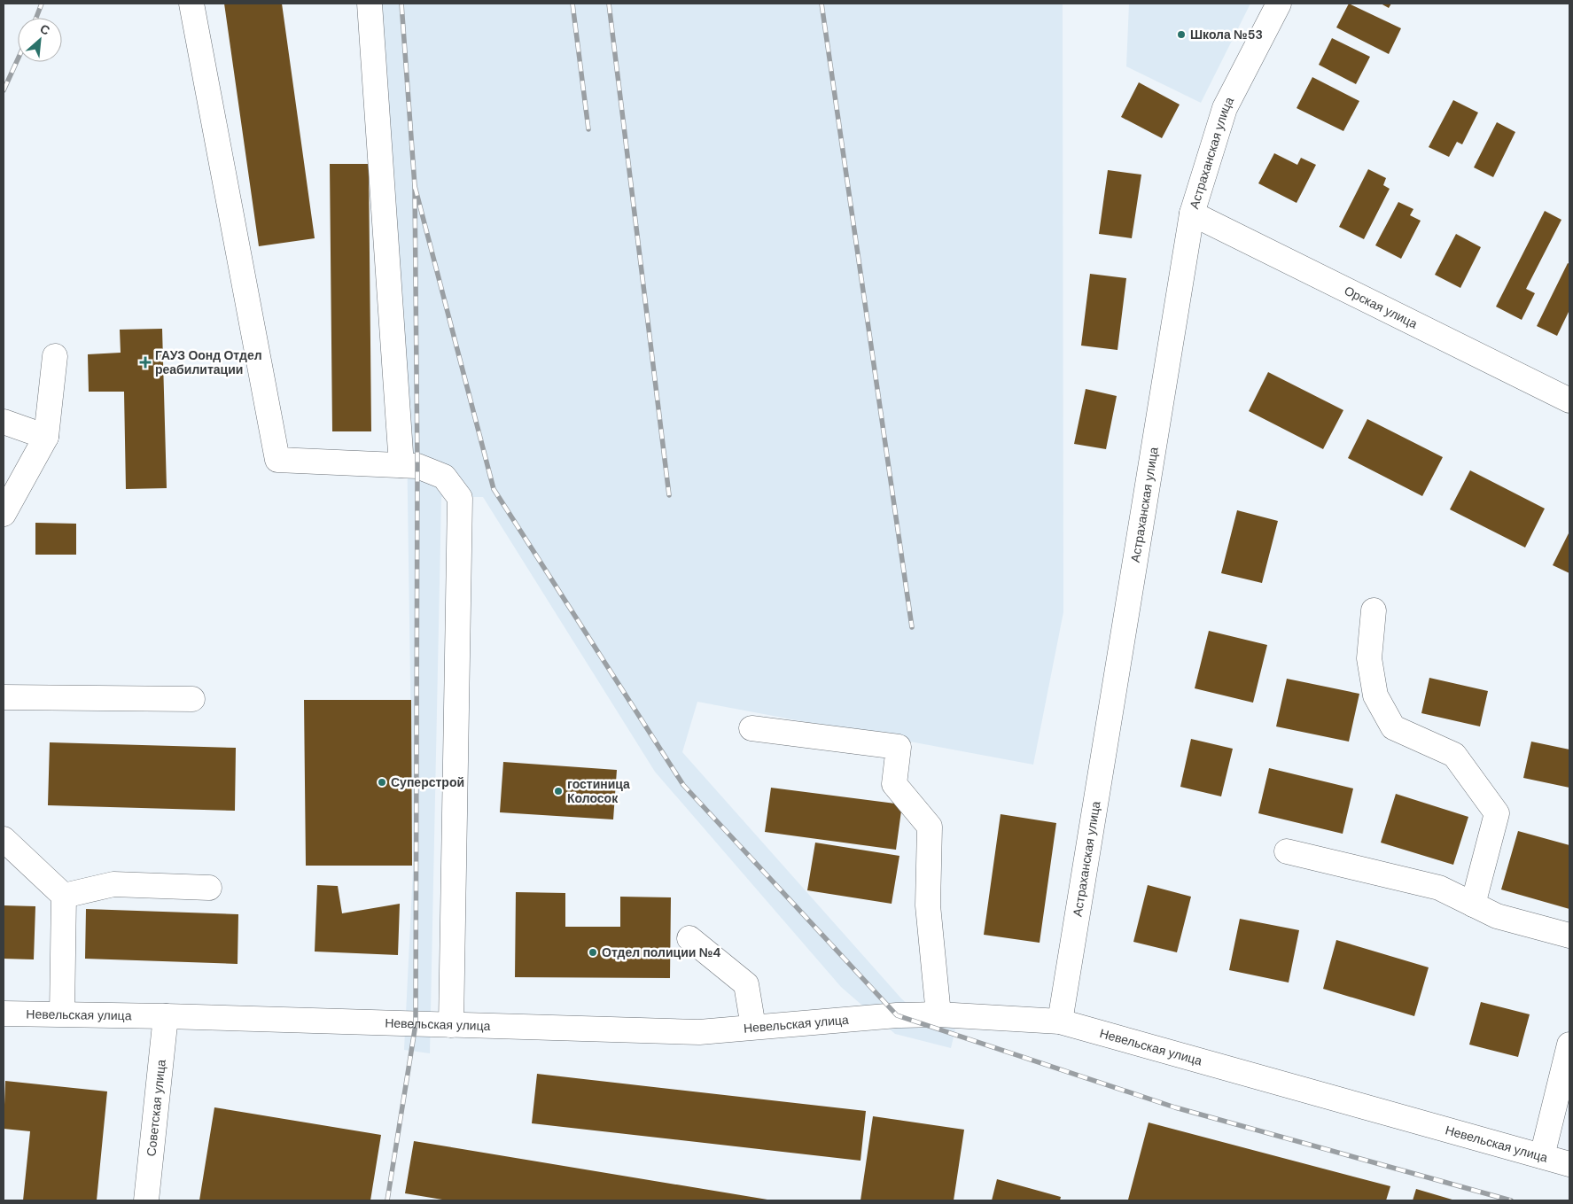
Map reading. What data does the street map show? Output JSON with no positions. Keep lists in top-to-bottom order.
{
  "streets": {
    "street": [
      "Астраханская улица",
      "Орская улица",
      "Невельская улица",
      "Советская улица"
    ]
  },
  "crossings": [
    ["Астраханская улица", "Орская улица"],
    ["Астраханская улица", "Невельская улица"],
    ["Невельская улица", "Советская улица"]
  ],
  "places": {
    "other": [
      "Школа №53",
      "Суперстрой",
      "гостиница Колосок",
      "Отдел полиции №4"
    ],
    "health": ["ГАУЗ Оонд Отдел реабилитации"]
  },
  "north": "top right"
}
